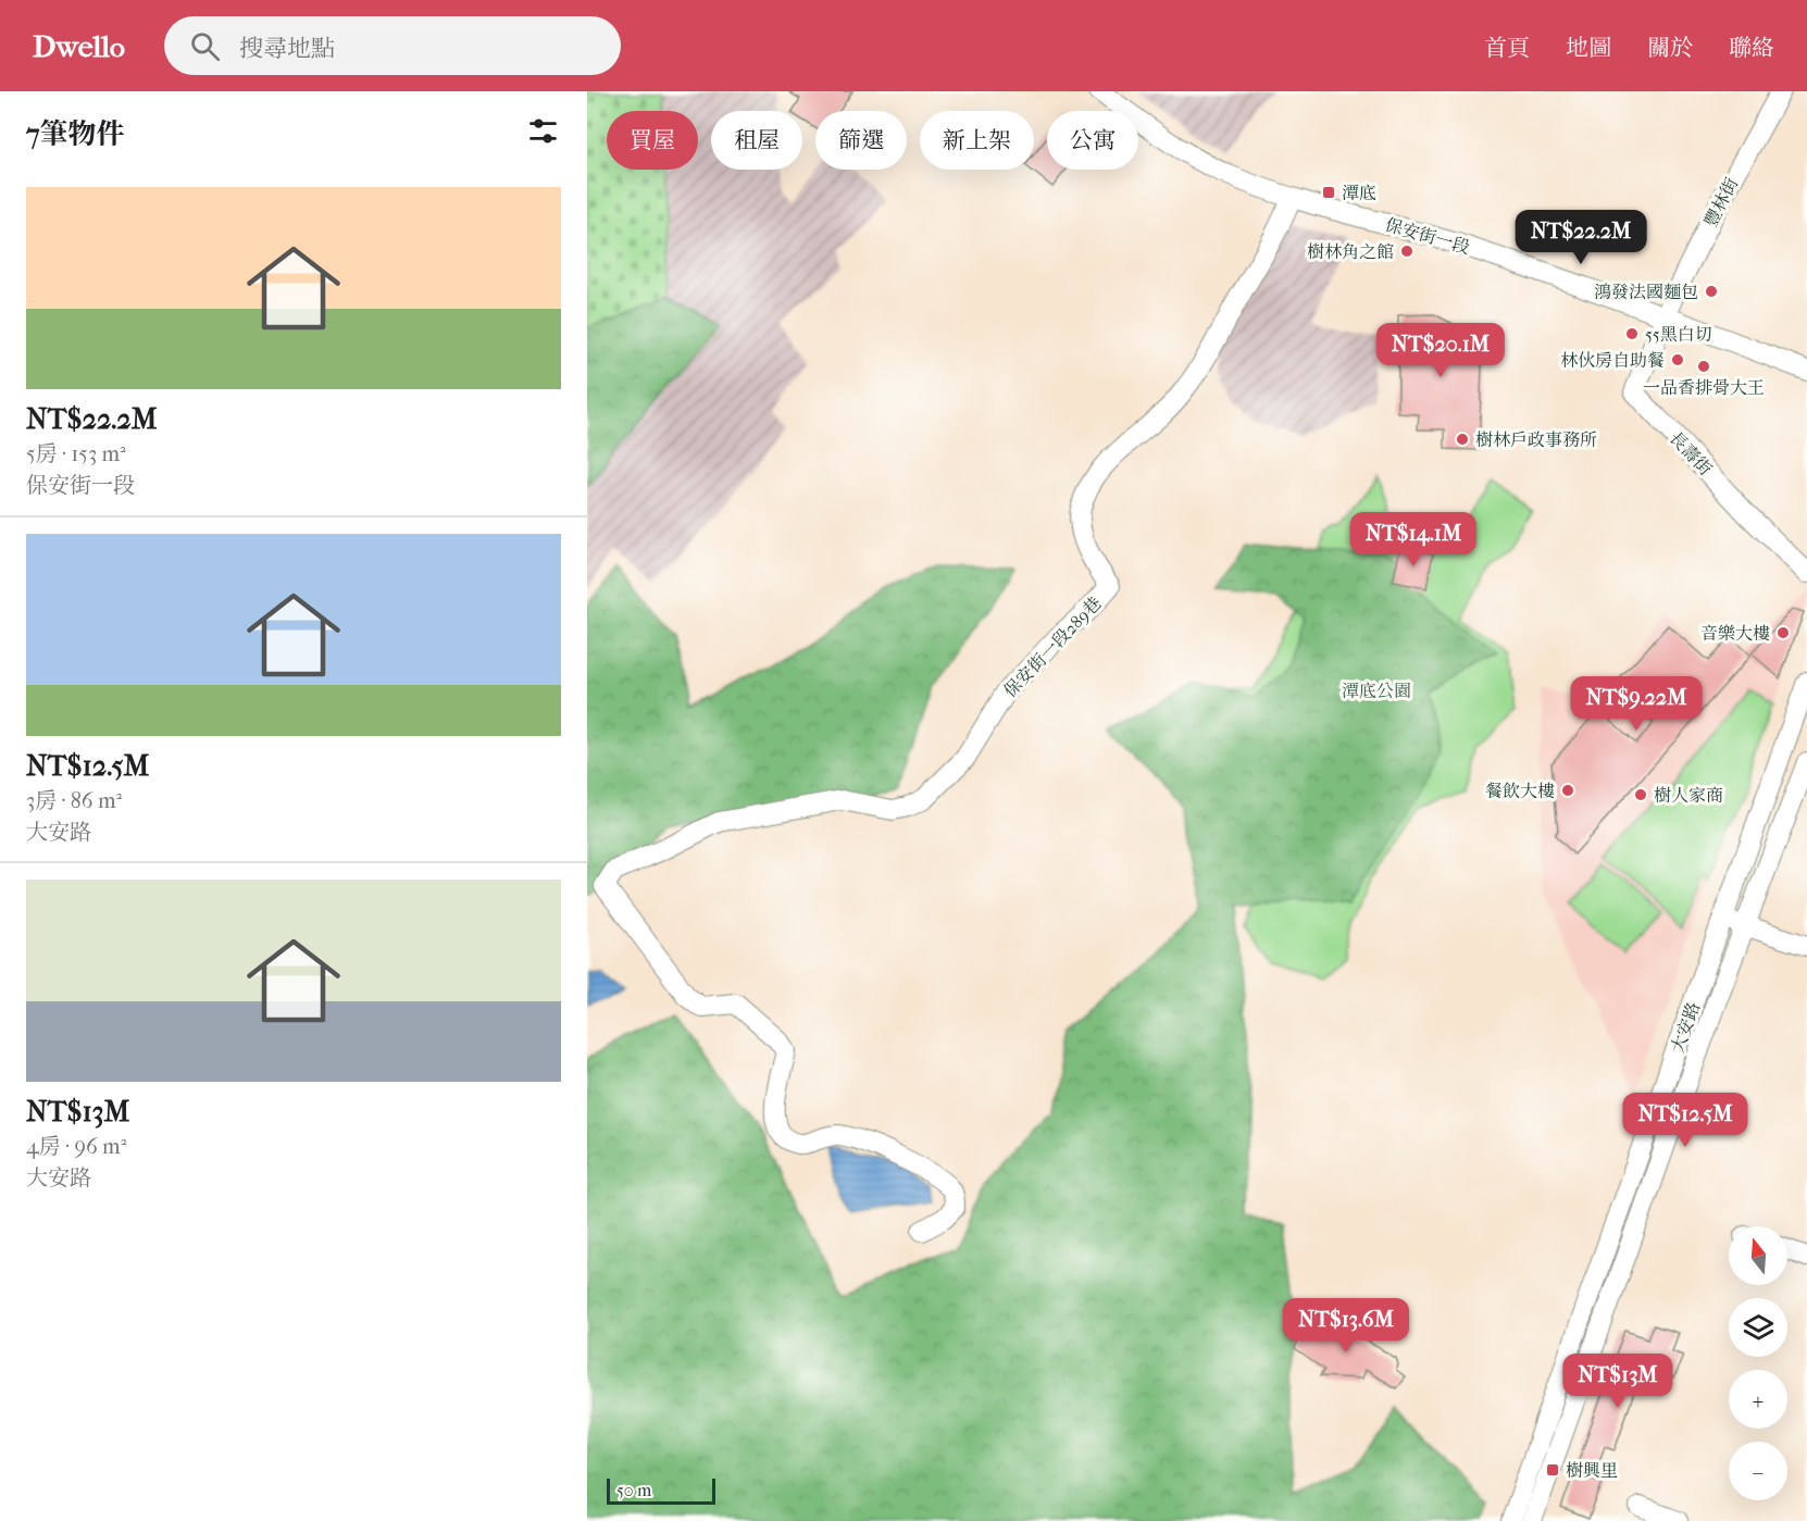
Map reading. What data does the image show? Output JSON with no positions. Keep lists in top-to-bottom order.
{
  "streets": {
    "street": [
      "豐林街",
      "保安街一段",
      "長壽街",
      "保安街一段289巷",
      "大安路"
    ]
  },
  "crossings": [
    ["豐林街", "保安街一段"],
    ["豐林街", "長壽街"],
    ["保安街一段", "長壽街"],
    ["保安街一段", "保安街一段289巷"]
  ],
  "parks": ["潭底公園"],
  "places": {
    "transit": ["潭底", "樹興里"],
    "other": [
      "樹林角之館",
      "鴻發法國麵包",
      "55黑白切",
      "林伙房自助餐",
      "一品香排骨大王",
      "樹林戶政事務所",
      "音樂大樓",
      "餐飲大樓",
      "樹人家商"
    ]
  },
  "scale_bar": "50 m",
  "north": "top",
  "page": {
    "header": "Dwello",
    "search": "搜尋地點",
    "nav": [
      "首頁",
      "地圖",
      "關於",
      "聯絡"
    ],
    "heading": "7筆物件",
    "chip": [
      "買屋",
      "租屋",
      "篩選",
      "新上架",
      "公寓"
    ],
    "list": [
      {
        "name": "NT$22.2M",
        "note": "5房 · 153 m² · 保安街一段"
      },
      {
        "name": "NT$12.5M",
        "note": "3房 · 86 m² · 大安路"
      },
      {
        "name": "NT$13M",
        "note": "4房 · 96 m² · 大安路"
      }
    ],
    "price": [
      "NT$22.2M",
      "NT$20.1M",
      "NT$14.1M",
      "NT$9.22M",
      "NT$12.5M",
      "NT$13.6M",
      "NT$13M"
    ],
    "map_buttons": ["+", "−"],
    "scale": "50 m"
  }
}
